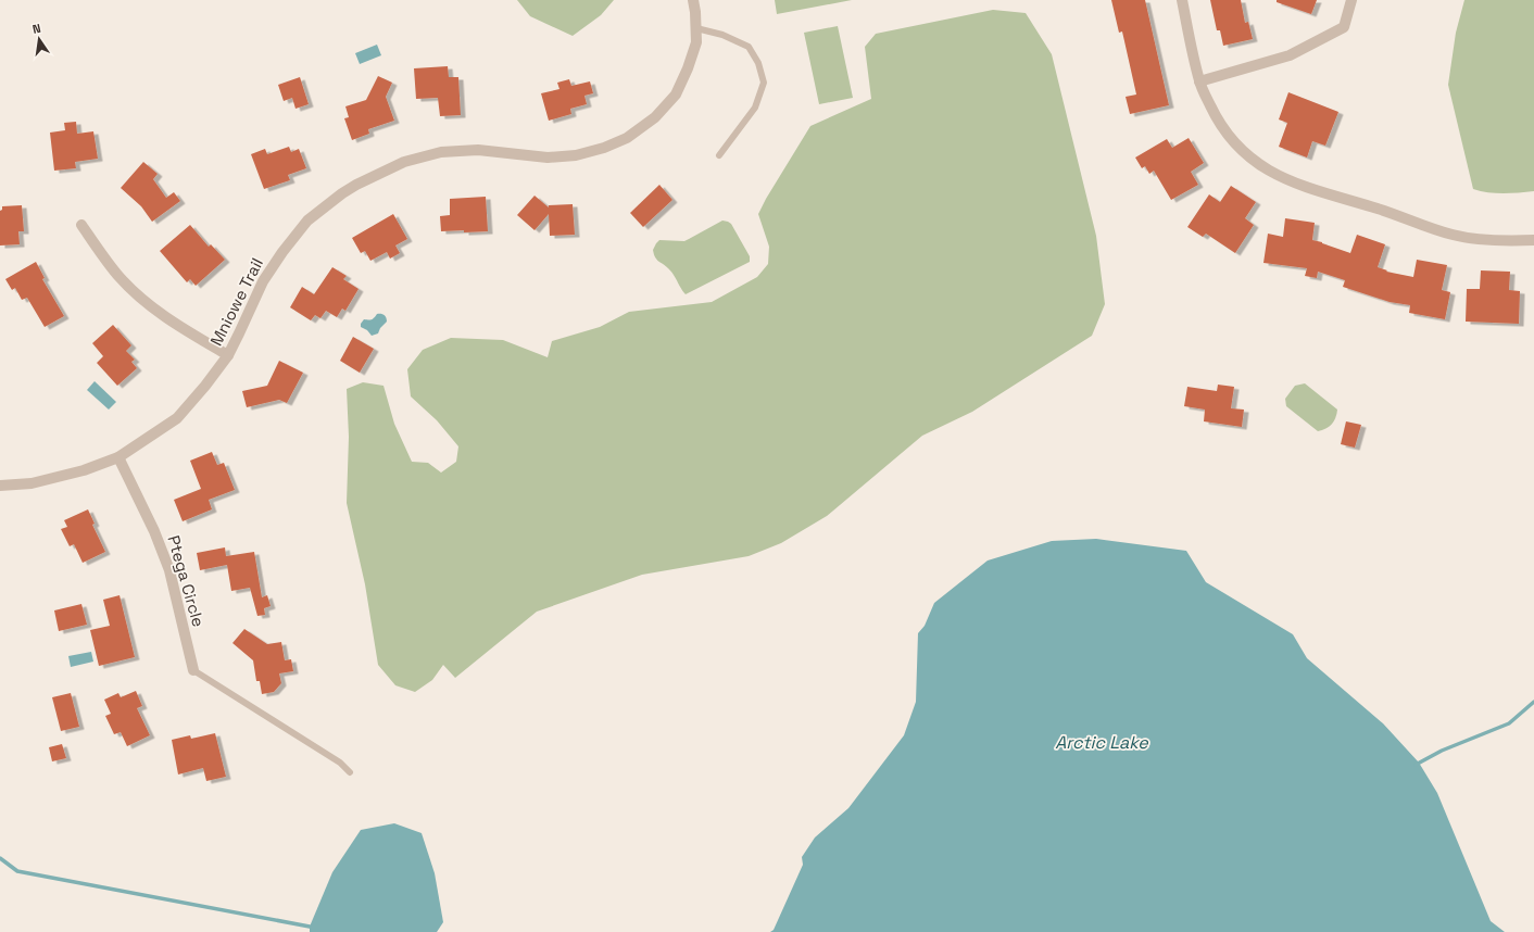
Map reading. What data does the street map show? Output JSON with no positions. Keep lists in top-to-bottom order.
{
  "streets": {
    "street": ["Mniowe Trail", "Ptega Circle"]
  },
  "crossings": [
    ["Mniowe Trail", "Ptega Circle"]
  ],
  "water": ["Arctic Lake"],
  "north": "top"
}
